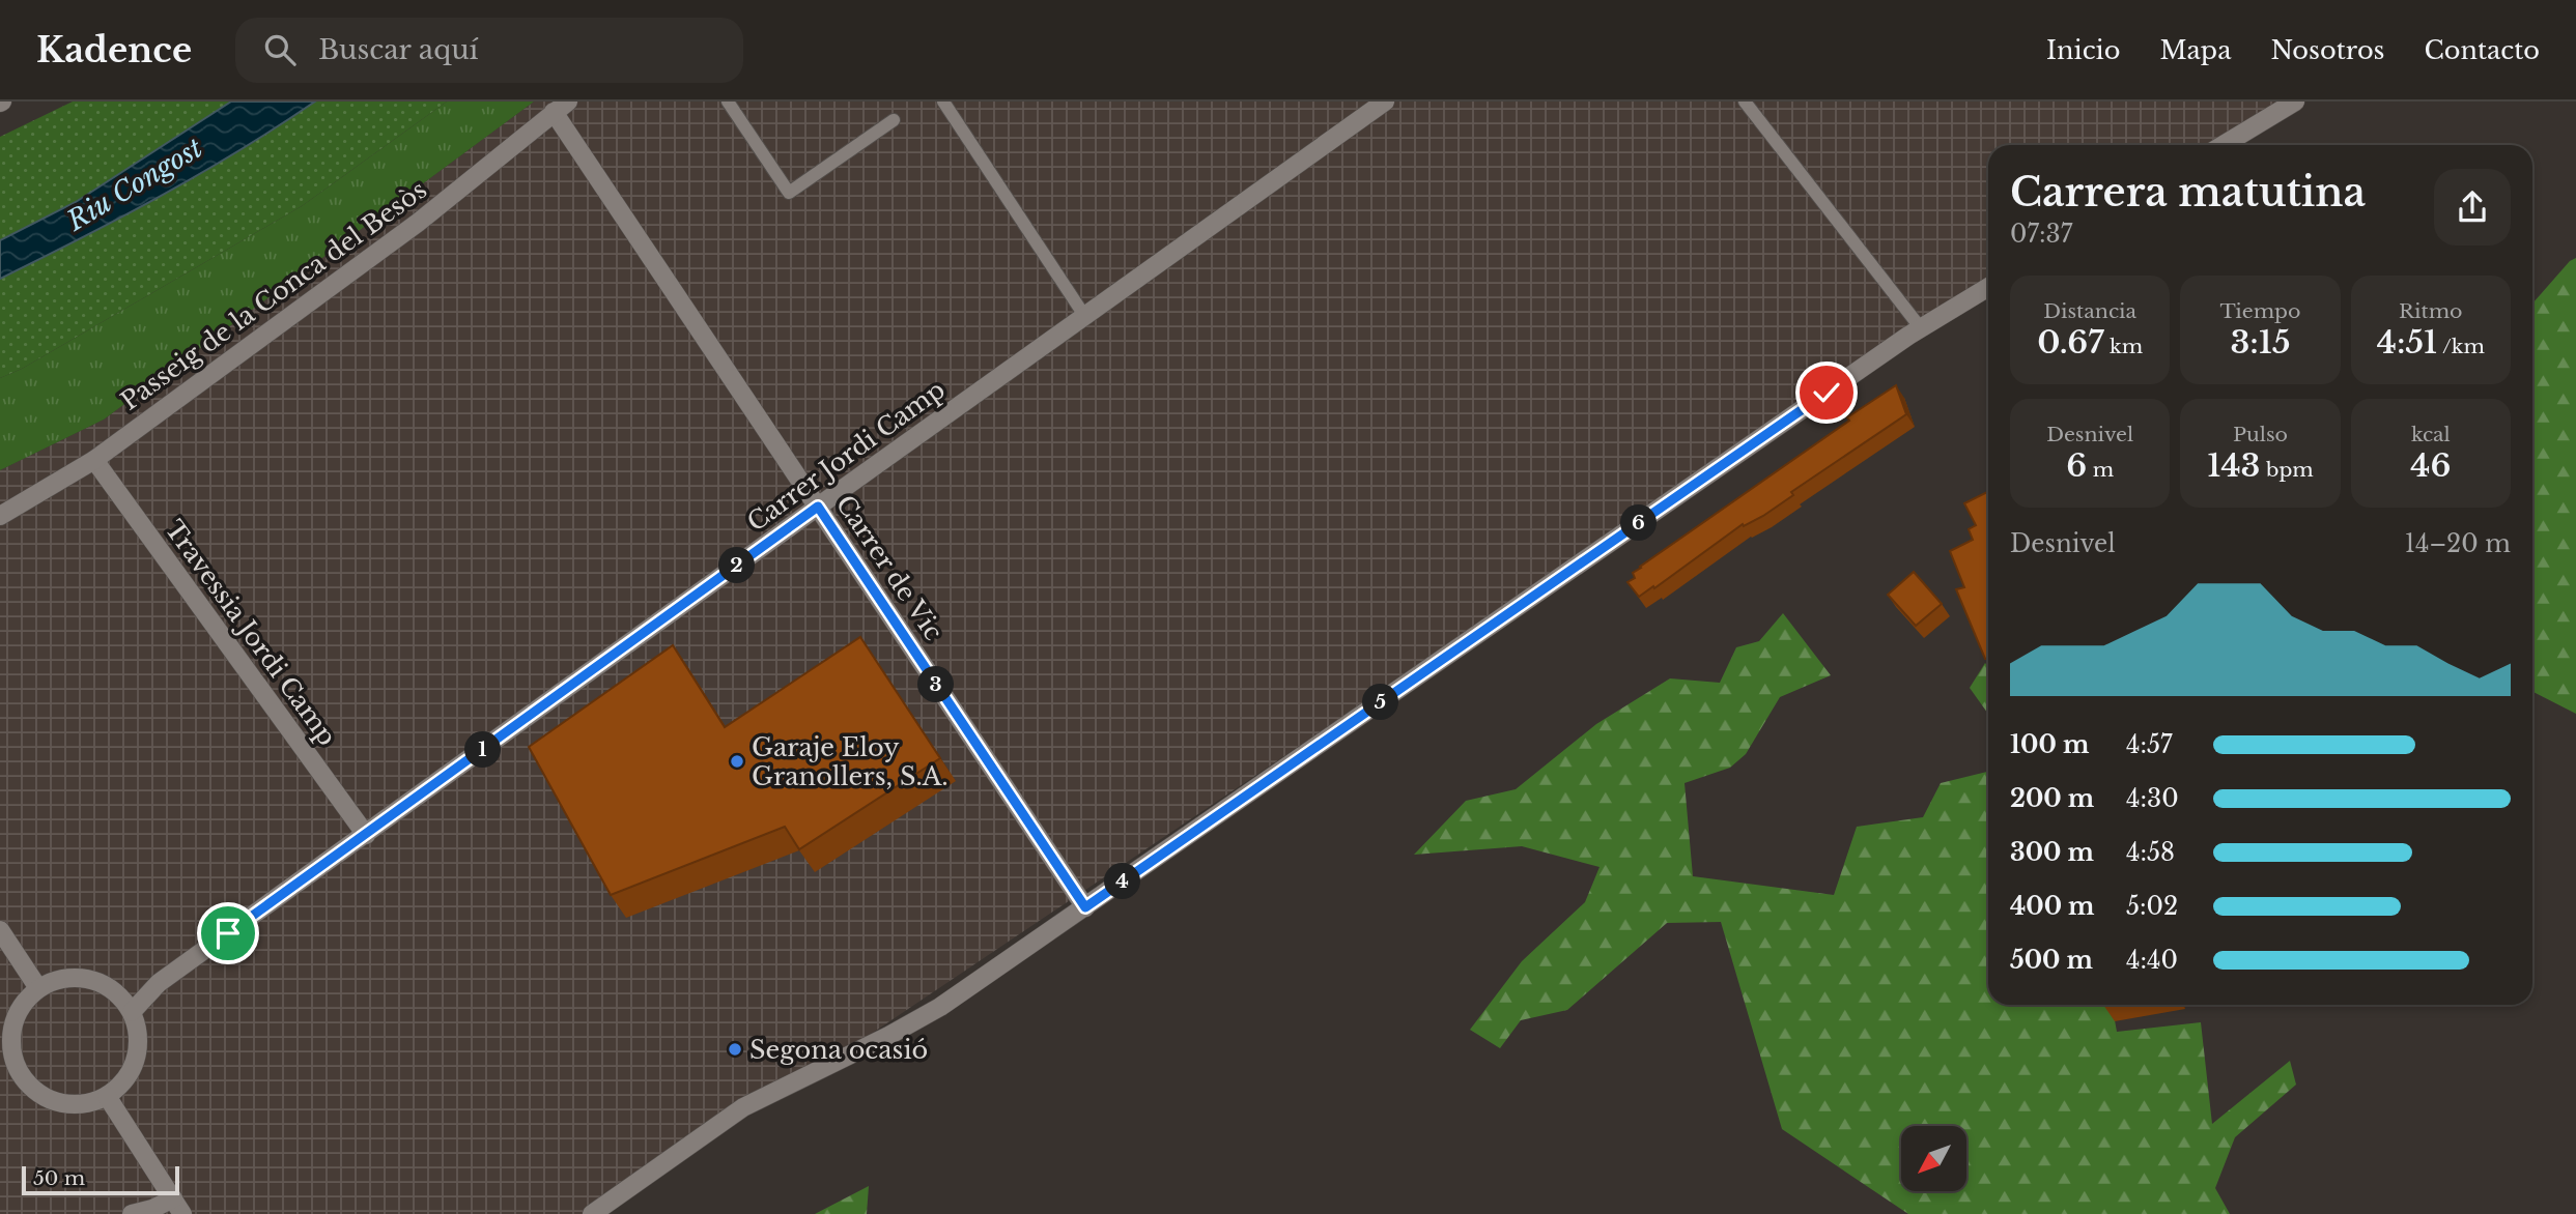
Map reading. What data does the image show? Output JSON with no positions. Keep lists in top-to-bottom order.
{
  "streets": {
    "street": [
      "Passeig de la Conca del Besòs",
      "Carrer Jordi Camp",
      "Carrer de Vic",
      "Travessia Jordi Camp"
    ]
  },
  "crossings": [
    ["Passeig de la Conca del Besòs", "Carrer de Vic"],
    ["Passeig de la Conca del Besòs", "Travessia Jordi Camp"],
    ["Carrer Jordi Camp", "Carrer de Vic"],
    ["Carrer Jordi Camp", "Travessia Jordi Camp"]
  ],
  "water": ["Riu Congost"],
  "places": ["Garaje Eloy Granollers, S.A.", "Segona ocasió"],
  "scale_bar": "50 m",
  "north": "bottom left",
  "page": {
    "header": "Kadence",
    "search": "Buscar aquí",
    "nav": [
      "Inicio",
      "Mapa",
      "Nosotros",
      "Contacto"
    ],
    "heading": ["Carrera matutina", "07:37"],
    "stats": [
      ["Distancia", "0.67 km"],
      ["Tiempo", "3:15"],
      ["Ritmo", "4:51 /km"],
      ["Desnivel", "6 m"],
      ["Pulso", "143 bpm"],
      ["kcal", "46"]
    ],
    "pins": [
      "6",
      "2",
      "3",
      "5",
      "1",
      "4"
    ],
    "chart": ["Desnivel", "14–20 m"],
    "list": [
      {
        "name": "100 m",
        "note": "4:57"
      },
      {
        "name": "200 m",
        "note": "4:30"
      },
      {
        "name": "300 m",
        "note": "4:58"
      },
      {
        "name": "400 m",
        "note": "5:02"
      },
      {
        "name": "500 m",
        "note": "4:40"
      }
    ],
    "scale": "50 m"
  }
}
